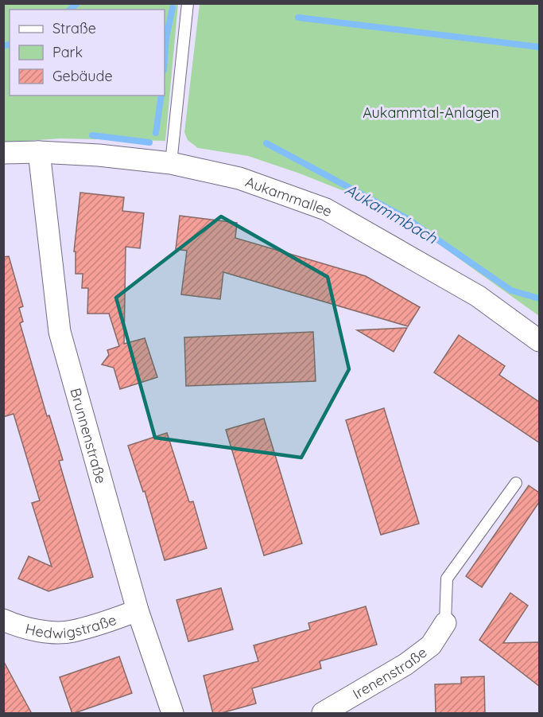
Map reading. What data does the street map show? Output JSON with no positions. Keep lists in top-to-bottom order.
{
  "streets": {
    "street": [
      "Aukammallee",
      "Brunnenstraße",
      "Hedwigstraße",
      "Irenenstraße"
    ]
  },
  "crossings": [
    ["Aukammallee", "Brunnenstraße"],
    ["Brunnenstraße", "Hedwigstraße"]
  ],
  "water": ["Aukammbach"],
  "parks": ["Aukammtal-Anlagen"],
  "legend": ["Straße", "Park", "Gebäude"]
}
